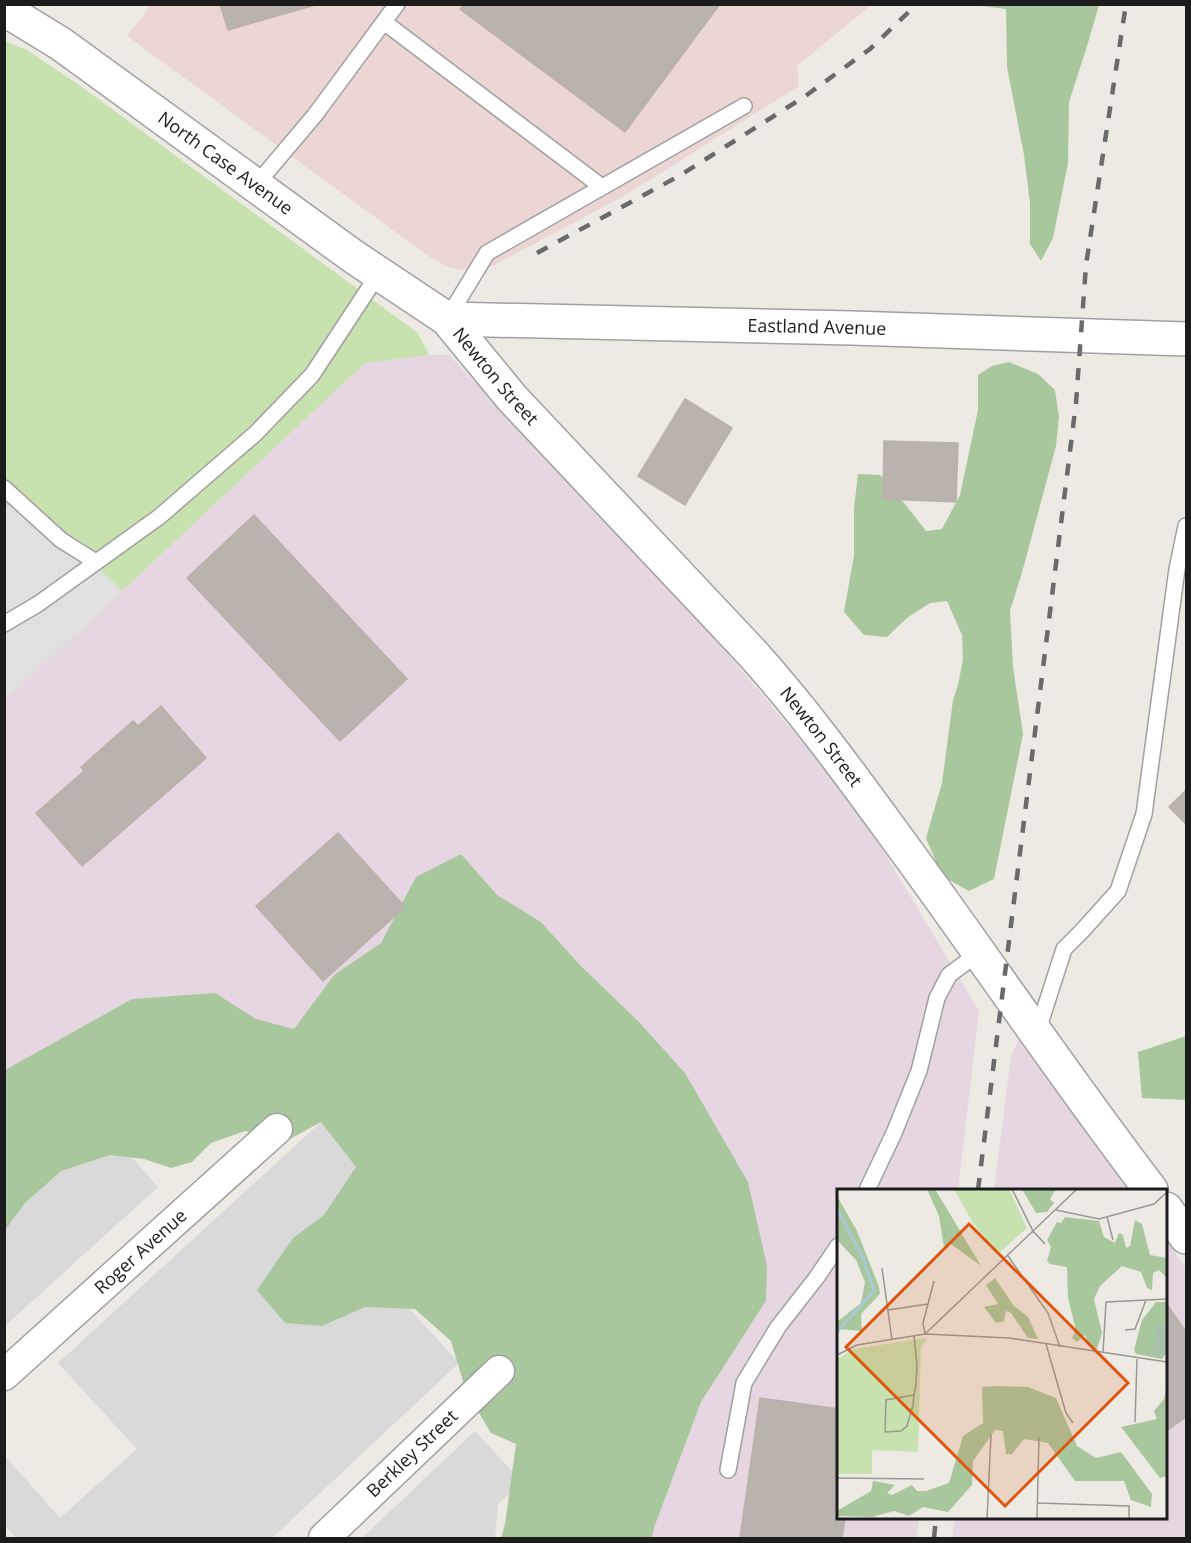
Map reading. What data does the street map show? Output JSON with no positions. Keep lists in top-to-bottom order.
{
  "streets": {
    "street": [
      "North Case Avenue",
      "Eastland Avenue",
      "Newton Street",
      "Roger Avenue",
      "Berkley Street"
    ]
  },
  "crossings": [
    ["North Case Avenue", "Eastland Avenue"],
    ["North Case Avenue", "Newton Street"],
    ["Eastland Avenue", "Newton Street"]
  ]
}
